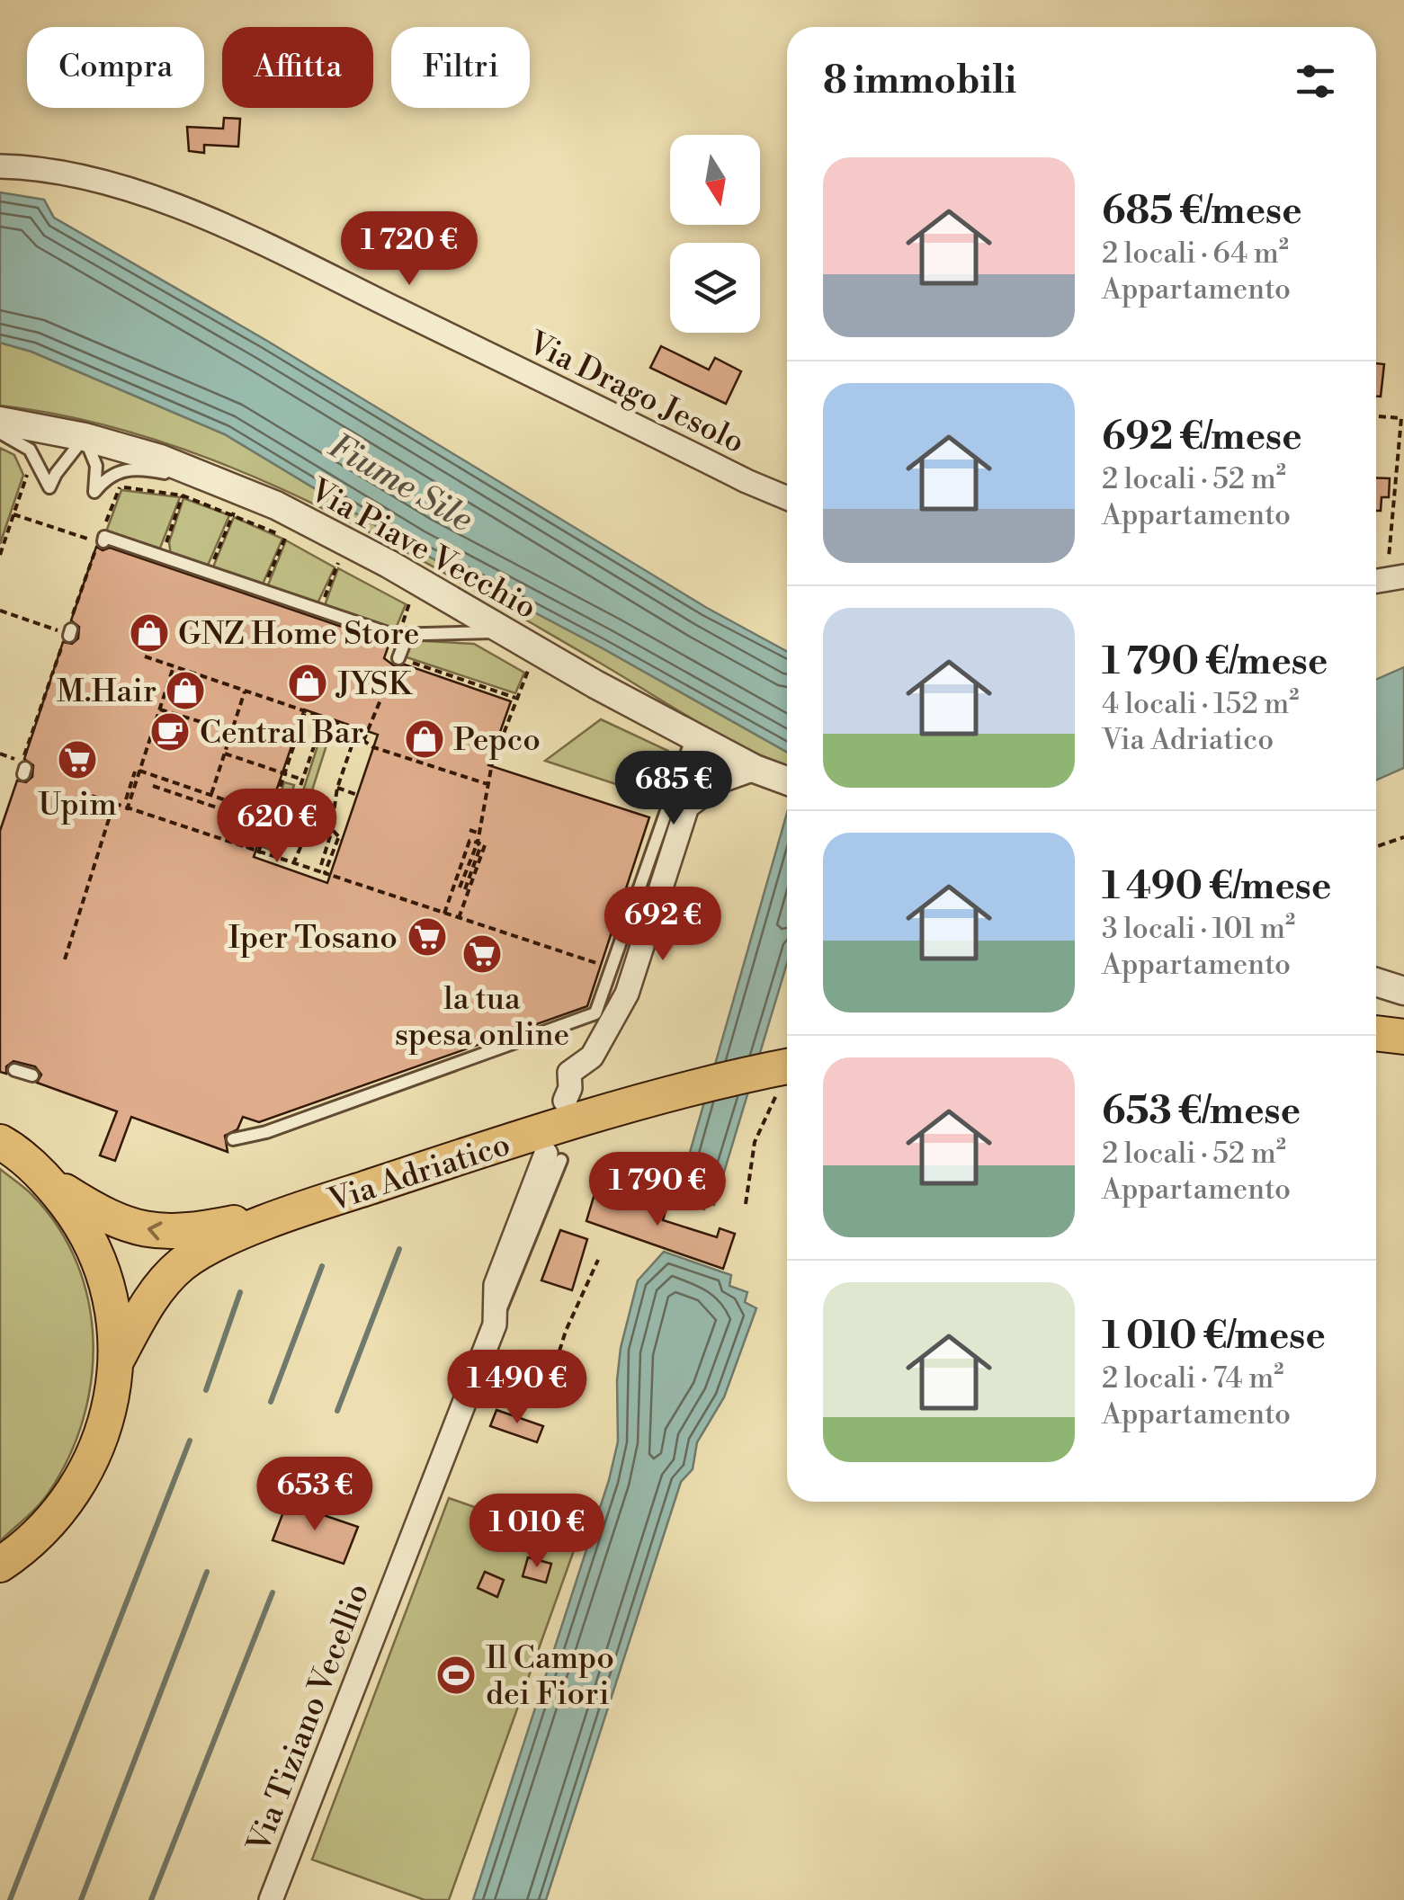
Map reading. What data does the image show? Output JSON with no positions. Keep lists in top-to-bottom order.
{
  "streets": {
    "main road": ["Via Adriatico"],
    "street": ["Via Drago Jesolo", "Via Piave Vecchio", "Via Tiziano Vecellio"]
  },
  "water": ["Fiume Sile"],
  "places": {
    "shop": [
      "GNZ Home Store",
      "JYSK",
      "M.Hair",
      "Pepco"
    ],
    "cafe": ["Central Bar"],
    "supermarket": ["Upim", "Iper Tosano", "la tua spesa online"],
    "sports": ["Il Campo dei Fiori"]
  },
  "north": "bottom",
  "page": {
    "chip": ["Compra", "Affitta", "Filtri"],
    "heading": "8 immobili",
    "list": [
      {
        "name": "685 €/mese",
        "note": "2 locali · 64 m² · Appartamento"
      },
      {
        "name": "692 €/mese",
        "note": "2 locali · 52 m² · Appartamento"
      },
      {
        "name": "1 790 €/mese",
        "note": "4 locali · 152 m² · Via Adriatico"
      },
      {
        "name": "1 490 €/mese",
        "note": "3 locali · 101 m² · Appartamento"
      },
      {
        "name": "653 €/mese",
        "note": "2 locali · 52 m² · Appartamento"
      },
      {
        "name": "1 010 €/mese",
        "note": "2 locali · 74 m² · Appartamento"
      }
    ],
    "price": [
      "1 720 €",
      "685 €",
      "620 €",
      "692 €",
      "1 790 €",
      "1 490 €",
      "653 €",
      "1 010 €"
    ]
  }
}
